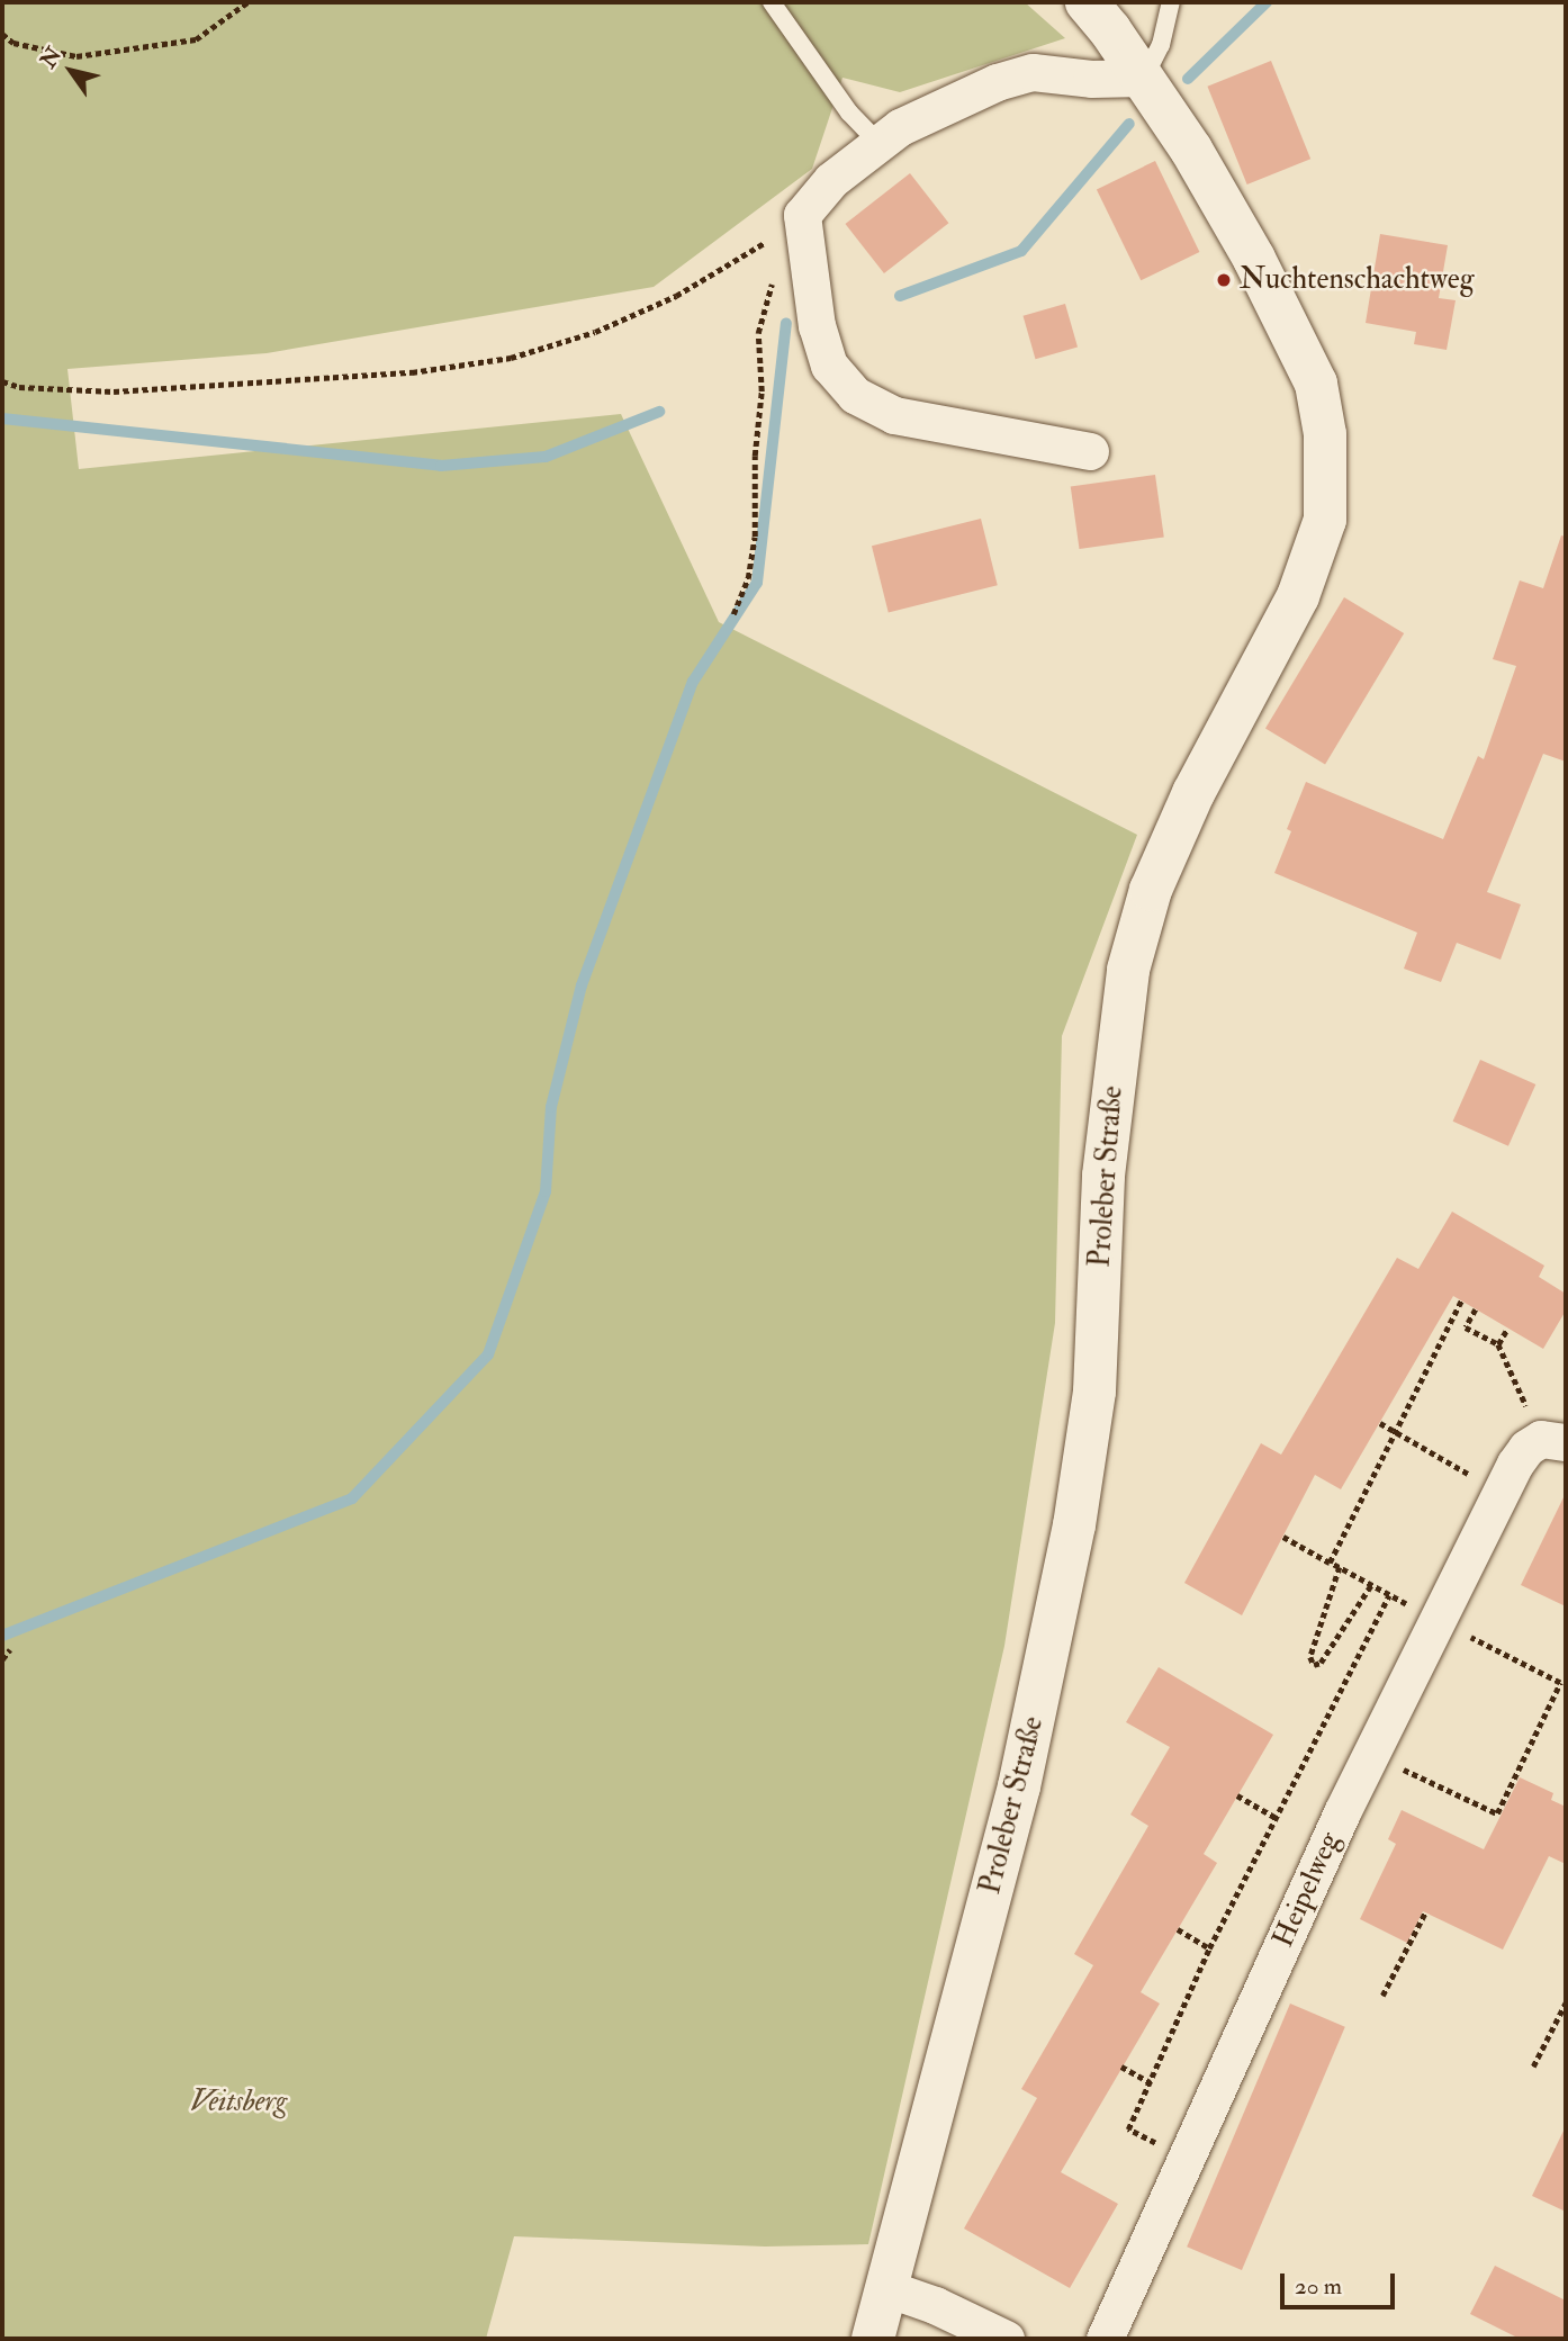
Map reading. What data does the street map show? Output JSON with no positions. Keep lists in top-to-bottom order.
{
  "streets": {
    "main road": ["Proleber Straße"],
    "street": ["Heipelweg"]
  },
  "parks": ["Veitsberg"],
  "places": ["Nuchtenschachtweg"],
  "scale_bar": "20 m",
  "north": "top left"
}
